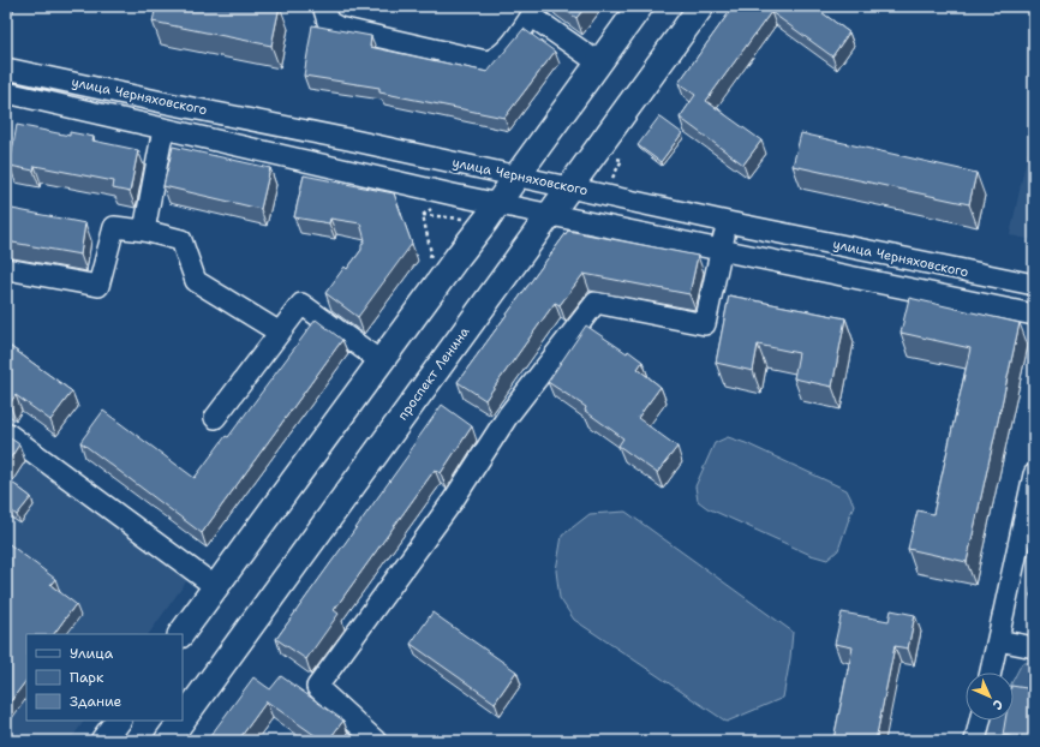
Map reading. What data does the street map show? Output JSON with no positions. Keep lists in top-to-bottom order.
{
  "streets": {
    "main road": ["проспект Ленина"],
    "street": ["улица Черняховского"]
  },
  "crossings": [
    ["улица Черняховского", "проспект Ленина"]
  ],
  "legend": ["Улица", "Парк", "Здание"],
  "north": "bottom right"
}
